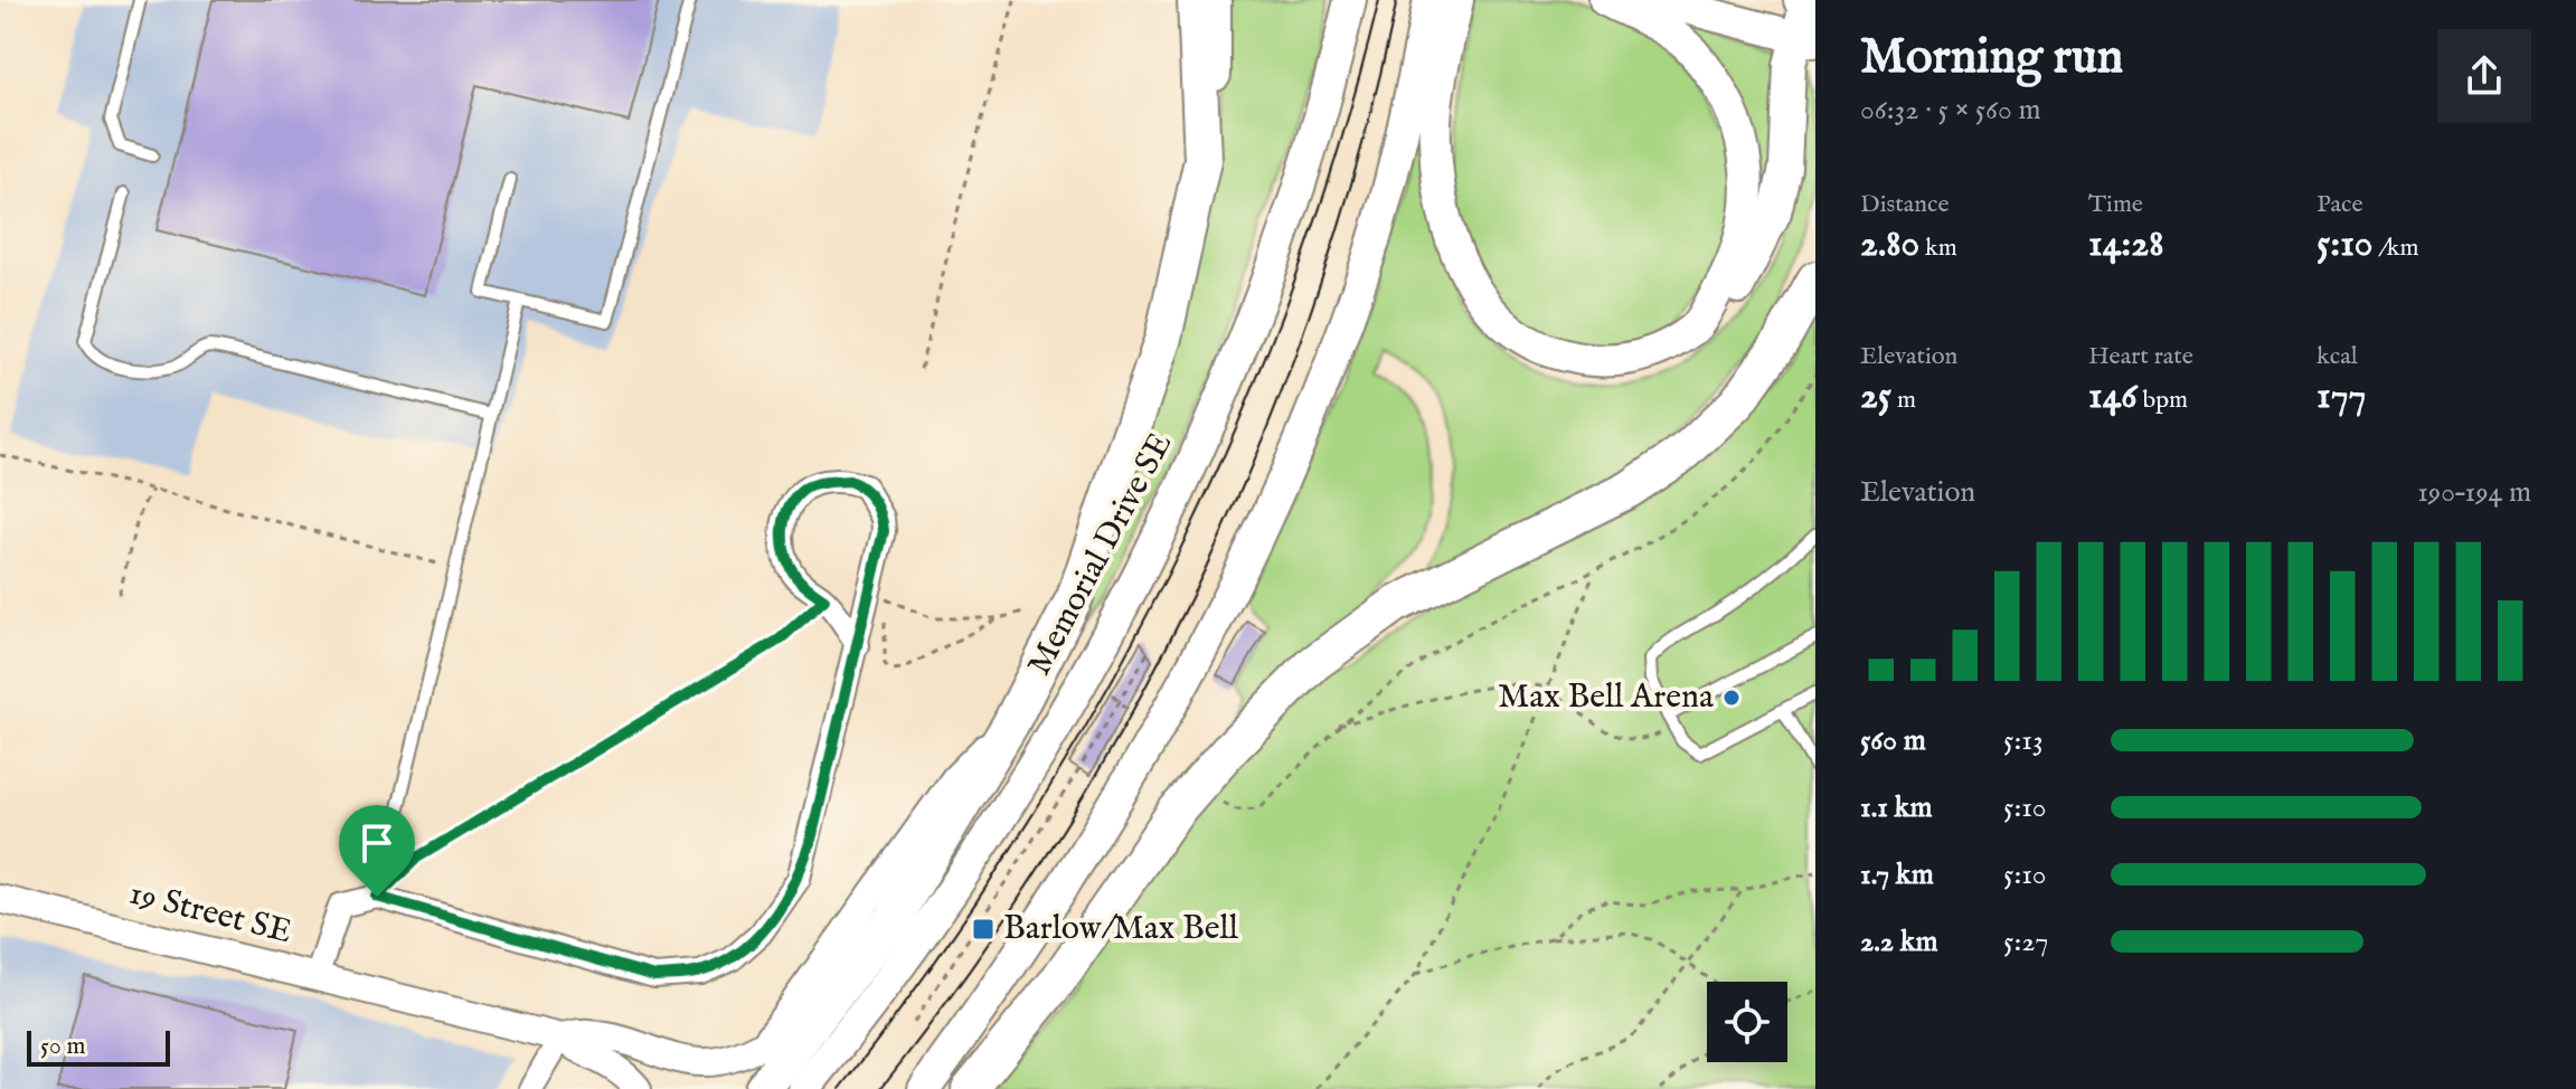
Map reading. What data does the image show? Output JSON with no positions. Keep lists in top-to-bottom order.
{
  "streets": {
    "main road": ["Memorial Drive SE"],
    "street": ["19 Street SE"]
  },
  "places": {
    "other": ["Max Bell Arena"],
    "transit": ["Barlow/Max Bell"]
  },
  "scale_bar": "50 m",
  "page": {
    "heading": ["Morning run", "06:32 · 5 × 560 m"],
    "stats": [
      ["Distance", "2.80 km"],
      ["Time", "14:28"],
      ["Pace", "5:10 /km"],
      ["Elevation", "25 m"],
      ["Heart rate", "146 bpm"],
      ["kcal", "177"]
    ],
    "chart": ["Elevation", "190–194 m"],
    "list": [
      {
        "name": "560 m",
        "note": "5:13"
      },
      {
        "name": "1.1 km",
        "note": "5:10"
      },
      {
        "name": "1.7 km",
        "note": "5:10"
      },
      {
        "name": "2.2 km",
        "note": "5:27"
      }
    ],
    "scale": "50 m"
  }
}
